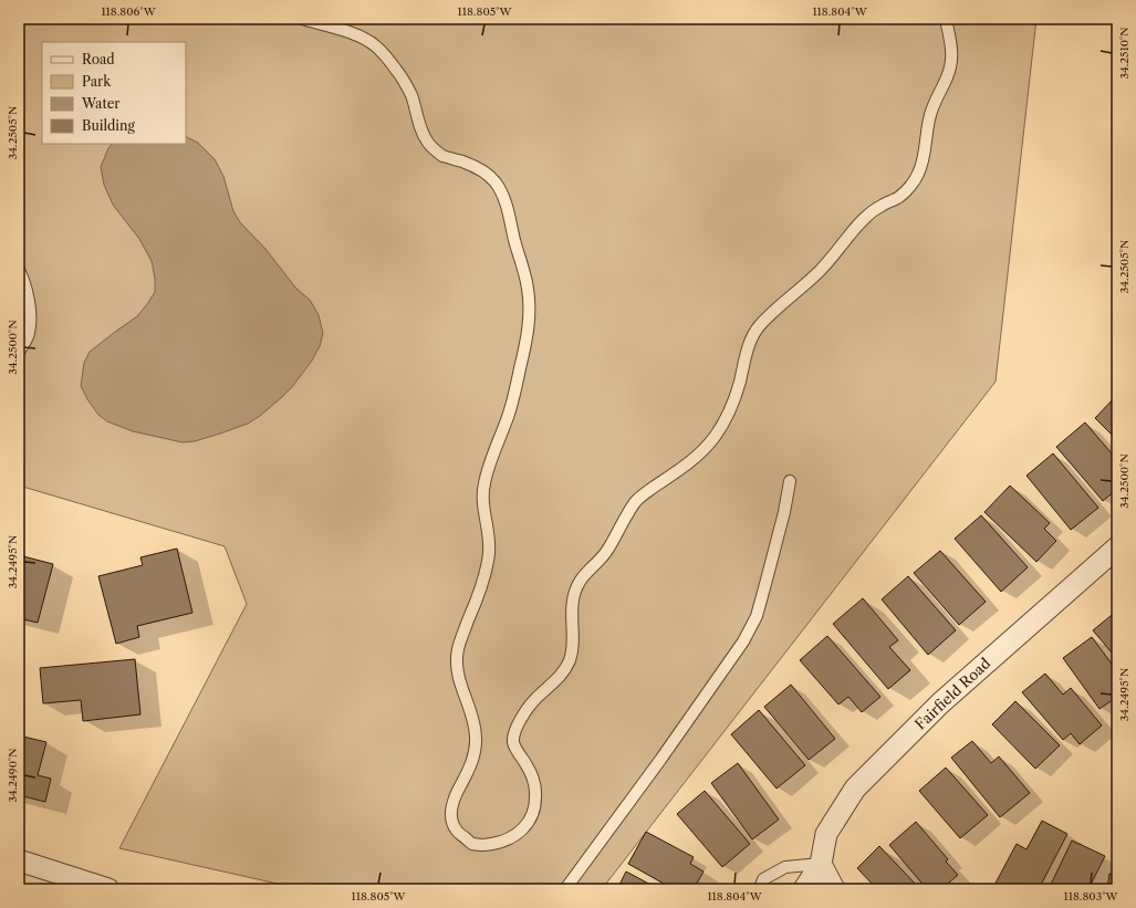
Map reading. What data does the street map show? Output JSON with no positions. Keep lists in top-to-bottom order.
{
  "streets": {
    "street": ["Fairfield Road"]
  },
  "legend": [
    "Road",
    "Park",
    "Water",
    "Building"
  ],
  "coordinates": [
    "118.806°W",
    "118.805°W",
    "118.804°W",
    "34.2510°N",
    "34.2505°N",
    "34.2500°N",
    "34.2495°N",
    "34.2490°N",
    "118.803°W"
  ]
}
